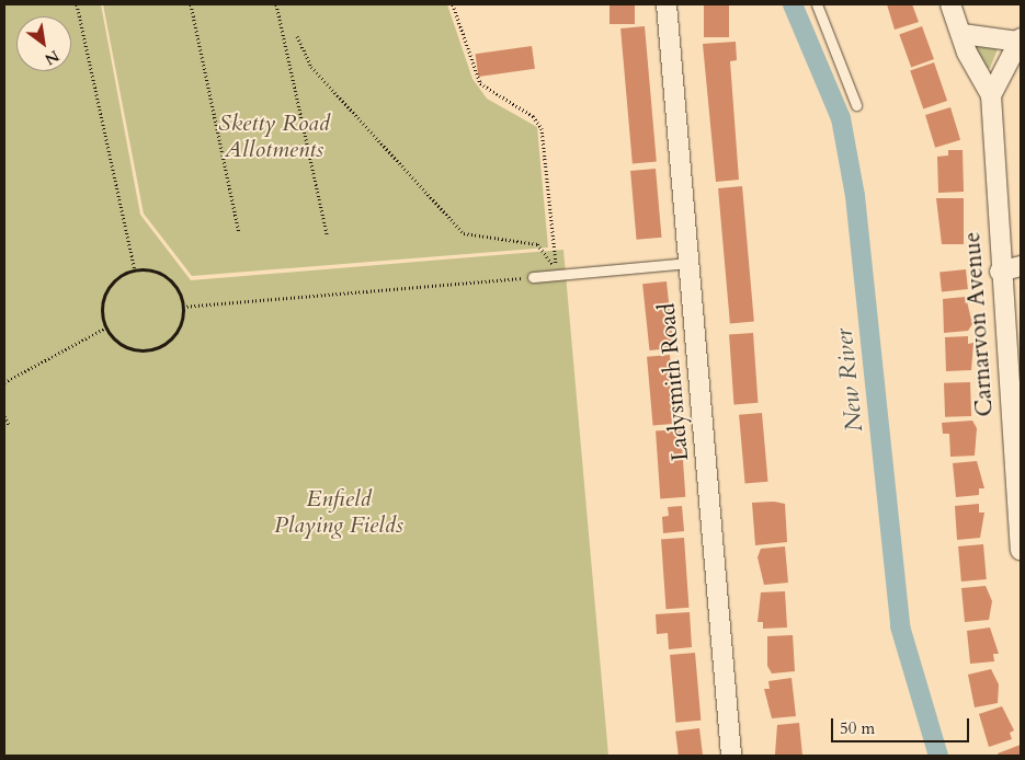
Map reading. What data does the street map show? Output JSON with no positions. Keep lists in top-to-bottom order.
{
  "streets": {
    "street": ["Carnarvon Avenue", "Ladysmith Road"]
  },
  "water": ["New River"],
  "parks": ["Sketty Road Allotments", "Enfield Playing Fields"],
  "scale_bar": "50 m",
  "north": "bottom right"
}
